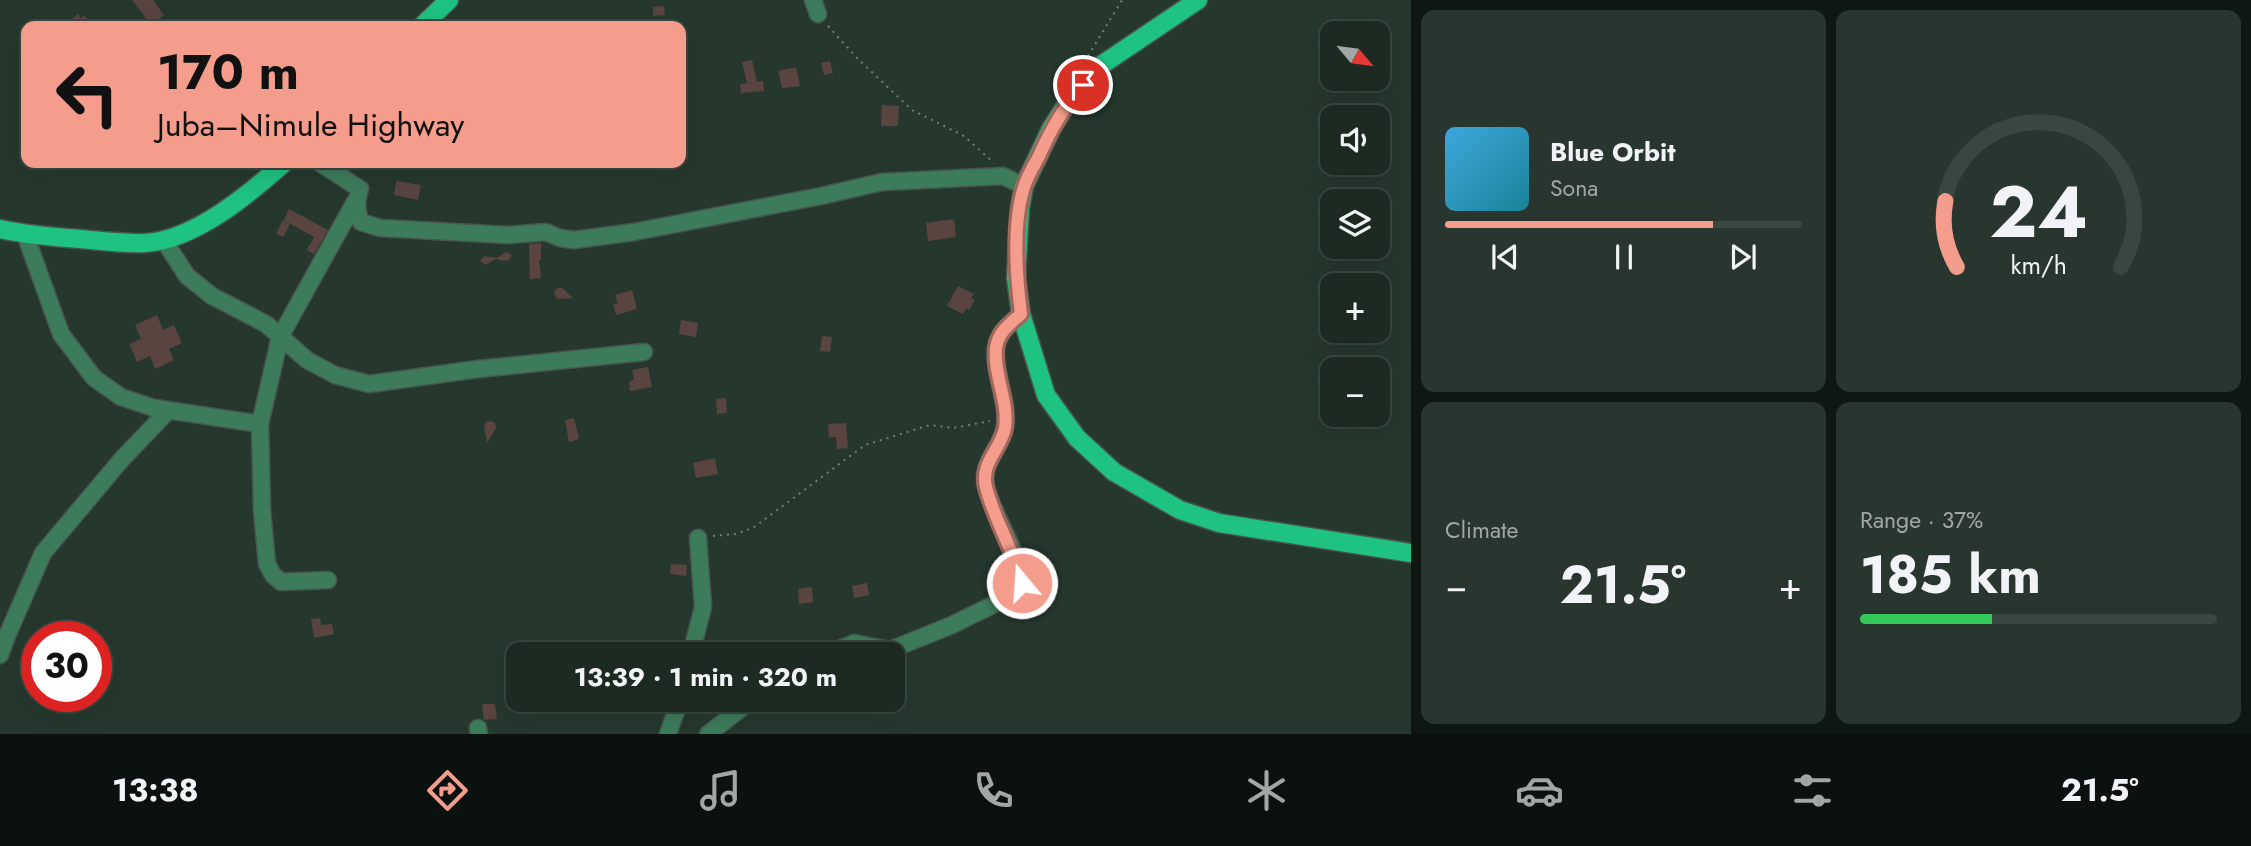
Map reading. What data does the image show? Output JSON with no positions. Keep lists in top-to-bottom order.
{
  "north": "bottom right",
  "page": {
    "map_buttons": ["+", "−"],
    "turn": ["170 m", "Juba–Nimule Highway"],
    "song": ["Blue Orbit", "Sona"],
    "tile": [
      "Climate",
      ["Range · 37%", "185 km"]
    ],
    "heat": ["−", "21.5°", "+"],
    "limit": "30",
    "trip": "13:39 · 1 min · 320 m",
    "tabs": ["13:38", "21.5°"],
    "gauge": ["24", "km/h"]
  }
}
